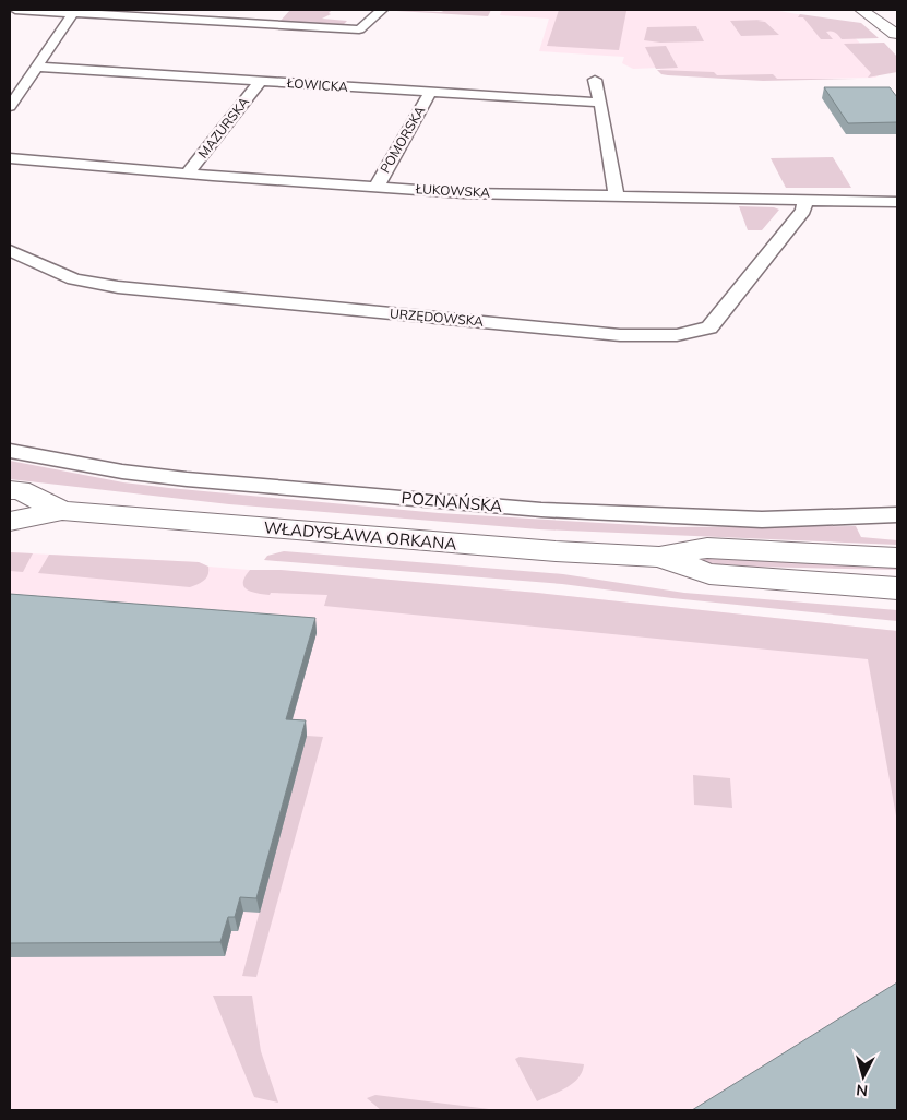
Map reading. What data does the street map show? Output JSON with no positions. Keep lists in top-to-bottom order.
{
  "streets": {
    "street": [
      "ŁOWICKA",
      "MAZURSKA",
      "POMORSKA",
      "ŁUKOWSKA",
      "URZĘDOWSKA",
      "POZNAŃSKA",
      "WŁADYSŁAWA ORKANA"
    ]
  },
  "crossings": [
    ["ŁOWICKA", "MAZURSKA"],
    ["ŁOWICKA", "POMORSKA"],
    ["MAZURSKA", "ŁUKOWSKA"],
    ["POMORSKA", "ŁUKOWSKA"],
    ["ŁUKOWSKA", "URZĘDOWSKA"]
  ],
  "north": "bottom"
}
